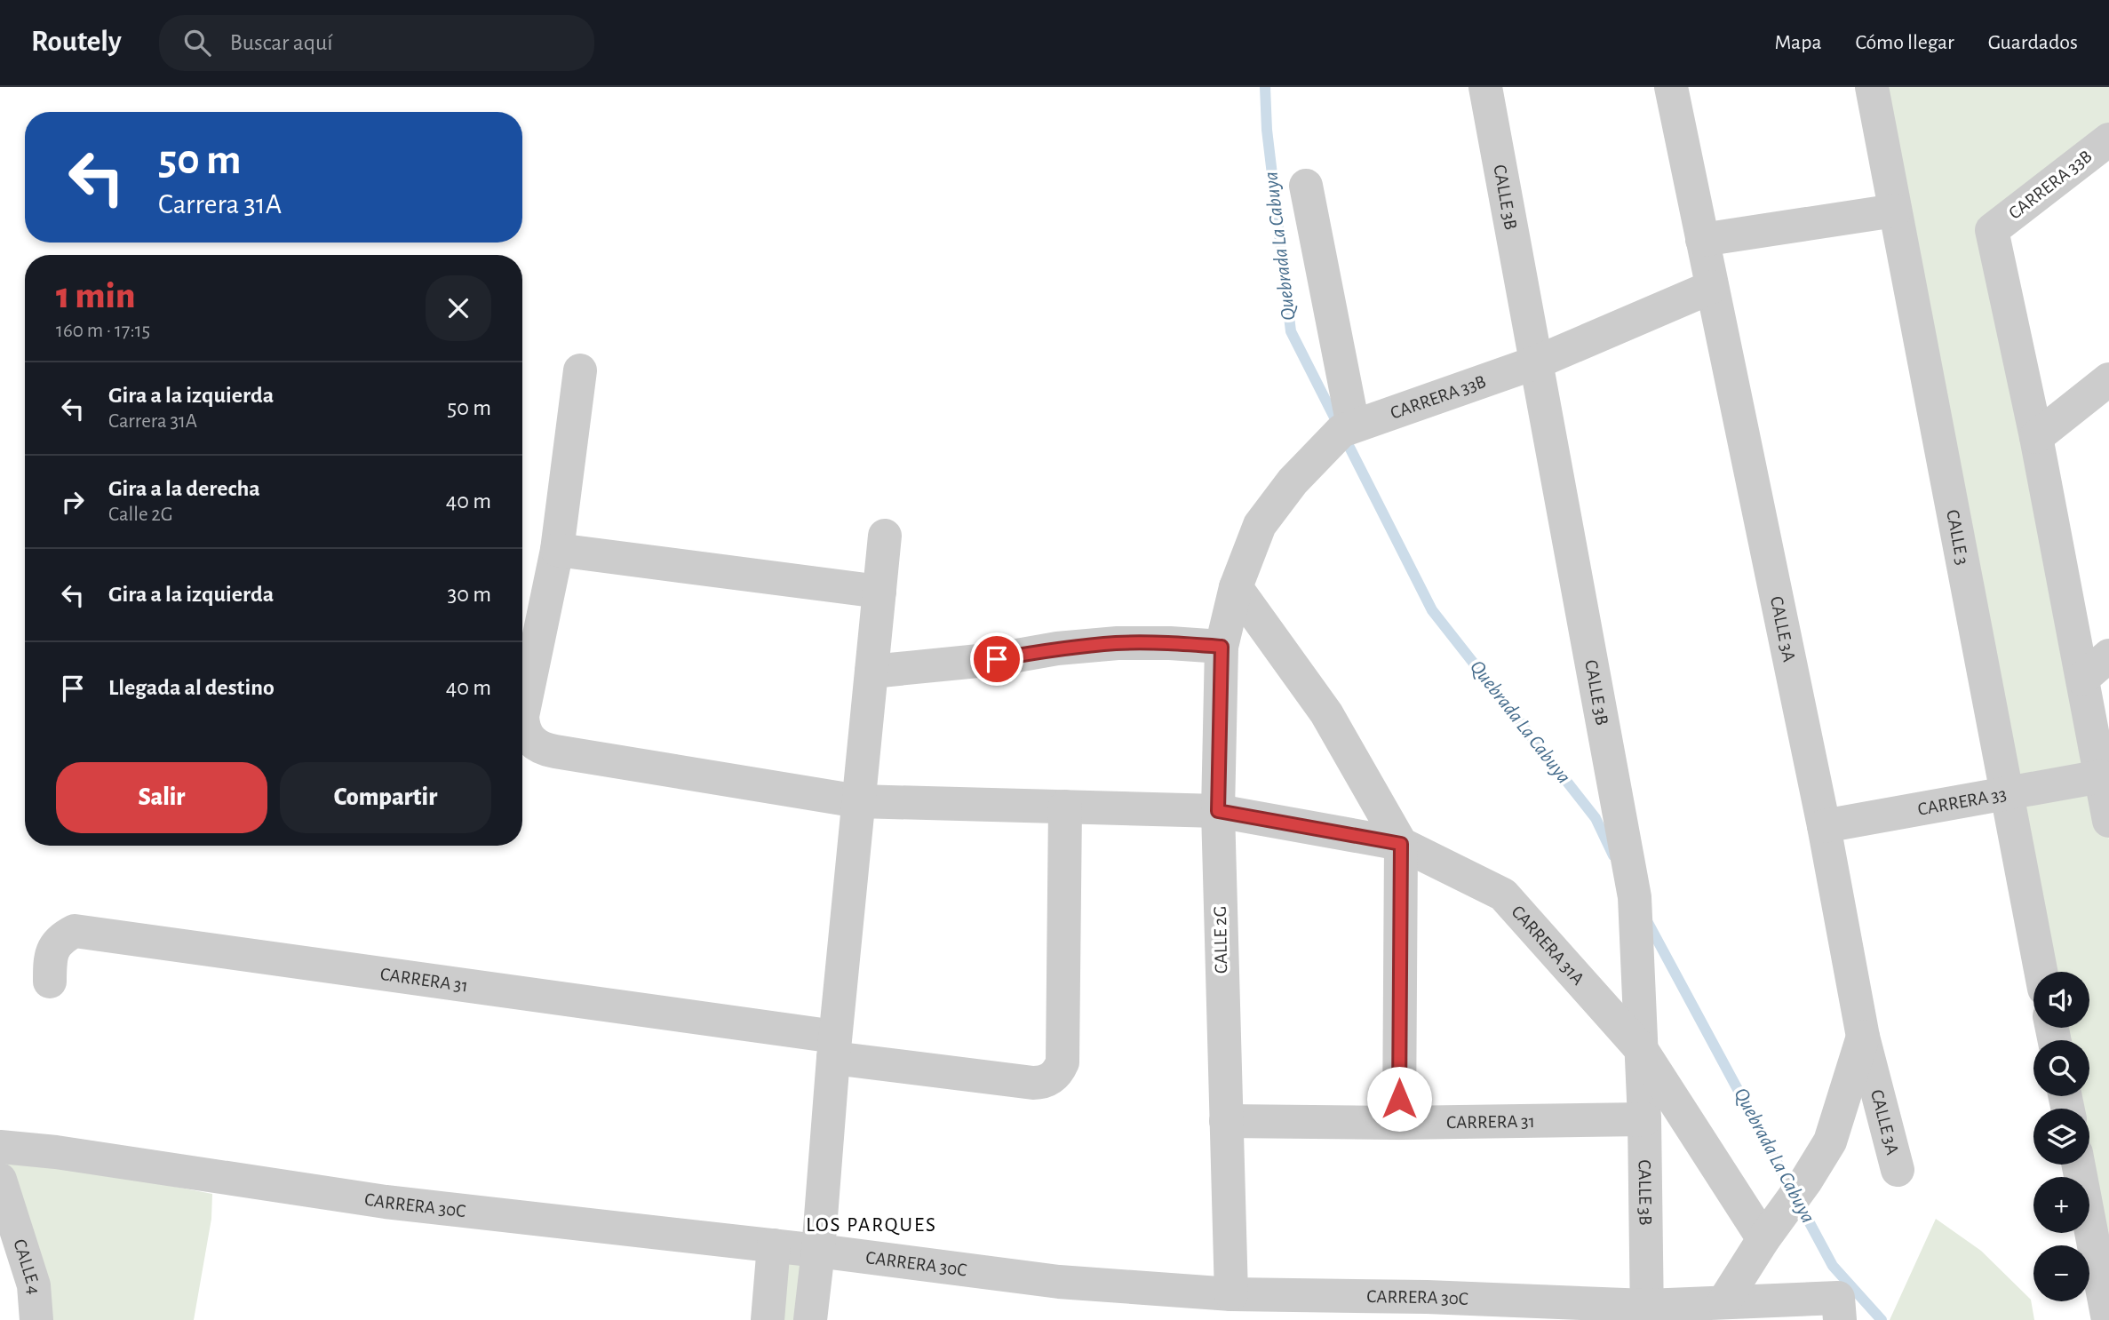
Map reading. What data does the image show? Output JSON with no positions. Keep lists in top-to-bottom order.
{
  "streets": {
    "street": [
      "CARRERA 33B",
      "CALLE 3B",
      "CALLE 3",
      "CALLE 3A",
      "CARRERA 33",
      "CALLE 2G",
      "CARRERA 31A",
      "CARRERA 31",
      "CARRERA 30C",
      "CALLE 4"
    ]
  },
  "crossings": [
    ["CARRERA 33B", "CALLE 3B"],
    ["CARRERA 33B", "CALLE 3A"],
    ["CARRERA 33B", "CALLE 2G"],
    ["CALLE 3B", "CARRERA 31A"],
    ["CALLE 3B", "CARRERA 31"],
    ["CALLE 3B", "CARRERA 30C"],
    ["CALLE 3", "CARRERA 33"],
    ["CALLE 3A", "CARRERA 33"],
    ["CALLE 2G", "CARRERA 31A"],
    ["CALLE 2G", "CARRERA 31"],
    ["CALLE 2G", "CARRERA 30C"],
    ["CARRERA 31A", "CARRERA 31"]
  ],
  "districts": ["LOS PARQUES"],
  "water": ["Quebrada La Cabuya"],
  "page": {
    "header": "Routely",
    "search": "Buscar aquí",
    "nav": ["Mapa", "Cómo llegar", "Guardados"],
    "turn": ["50 m", "Carrera 31A"],
    "heading": ["1 min", "160 m · 17:15"],
    "list": [
      {
        "name": "Gira a la izquierda",
        "note": "Carrera 31A",
        "value": "50 m"
      },
      {
        "name": "Gira a la derecha",
        "note": "Calle 2G",
        "value": "40 m"
      },
      {
        "name": "Gira a la izquierda",
        "value": "30 m"
      },
      {
        "name": "Llegada al destino",
        "value": "40 m"
      }
    ],
    "buttons": ["Salir", "Compartir"],
    "map_buttons": ["+", "−"]
  }
}
